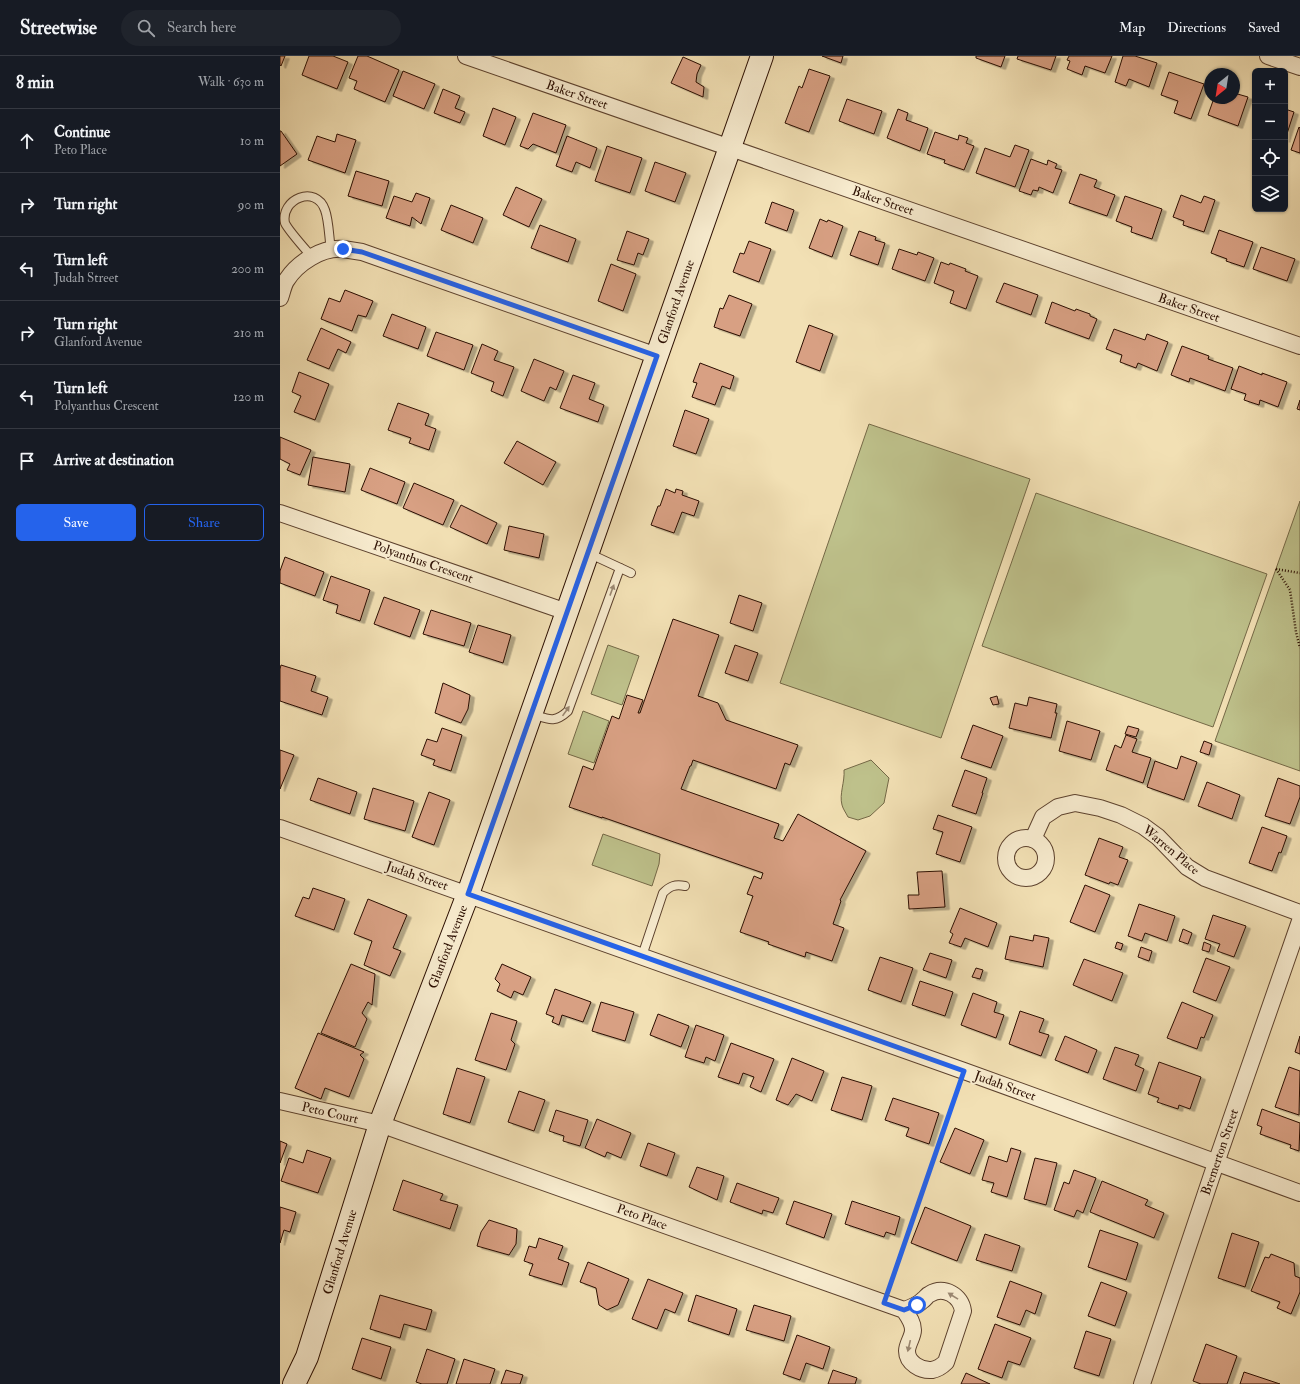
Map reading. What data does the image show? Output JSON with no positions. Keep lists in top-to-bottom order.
{
  "streets": {
    "main road": ["Glanford Avenue"],
    "street": [
      "Baker Street",
      "Polyanthus Crescent",
      "Warren Place",
      "Judah Street",
      "Peto Court",
      "Bremerton Street",
      "Peto Place"
    ]
  },
  "crossings": [
    ["Baker Street", "Glanford Avenue"],
    ["Glanford Avenue", "Polyanthus Crescent"],
    ["Glanford Avenue", "Judah Street"],
    ["Glanford Avenue", "Peto Court"],
    ["Glanford Avenue", "Peto Place"],
    ["Judah Street", "Bremerton Street"],
    ["Peto Court", "Peto Place"]
  ],
  "north": "bottom left",
  "page": {
    "header": "Streetwise",
    "search": "Search here",
    "nav": ["Map", "Directions", "Saved"],
    "heading": ["8 min", "Walk · 630 m"],
    "map_buttons": ["+", "−"],
    "list": [
      ["Continue", "Peto Place", "10 m"],
      ["Turn right", "90 m"],
      ["Turn left", "Judah Street", "200 m"],
      ["Turn right", "Glanford Avenue", "210 m"],
      ["Turn left", "Polyanthus Crescent", "120 m"],
      "Arrive at destination"
    ],
    "buttons": ["Save", "Share"]
  }
}
